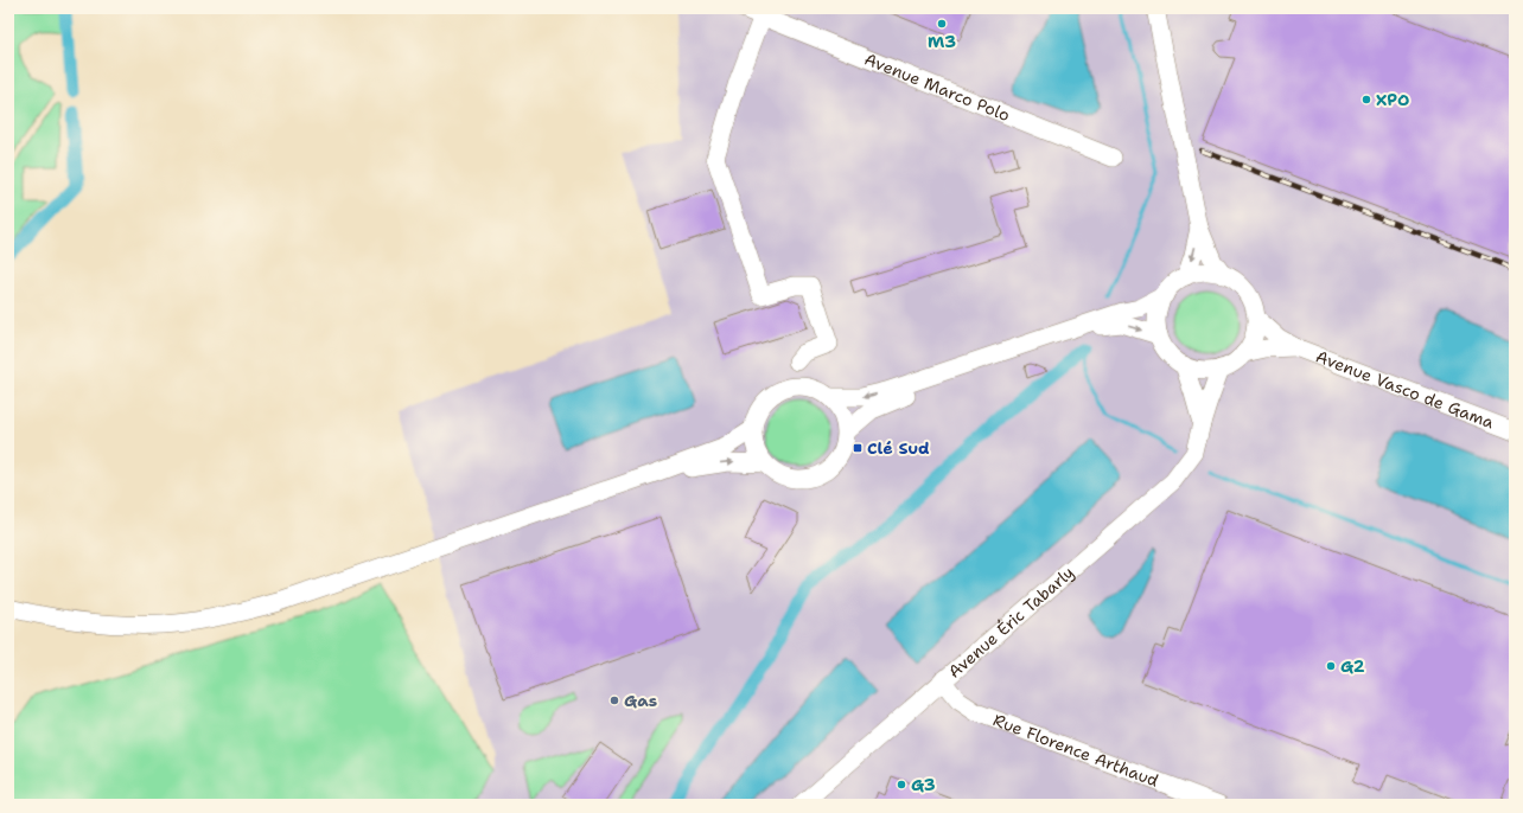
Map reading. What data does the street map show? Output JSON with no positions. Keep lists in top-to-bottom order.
{
  "streets": {
    "street": [
      "Avenue Marco Polo",
      "Avenue Vasco de Gama",
      "Avenue Éric Tabarly",
      "Rue Florence Arthaud"
    ]
  },
  "crossings": [
    ["Avenue Éric Tabarly", "Rue Florence Arthaud"]
  ],
  "places": {
    "other": [
      "M3",
      "XPO",
      "G2",
      "Gas",
      "G3"
    ],
    "transit": ["Clé Sud"]
  }
}
